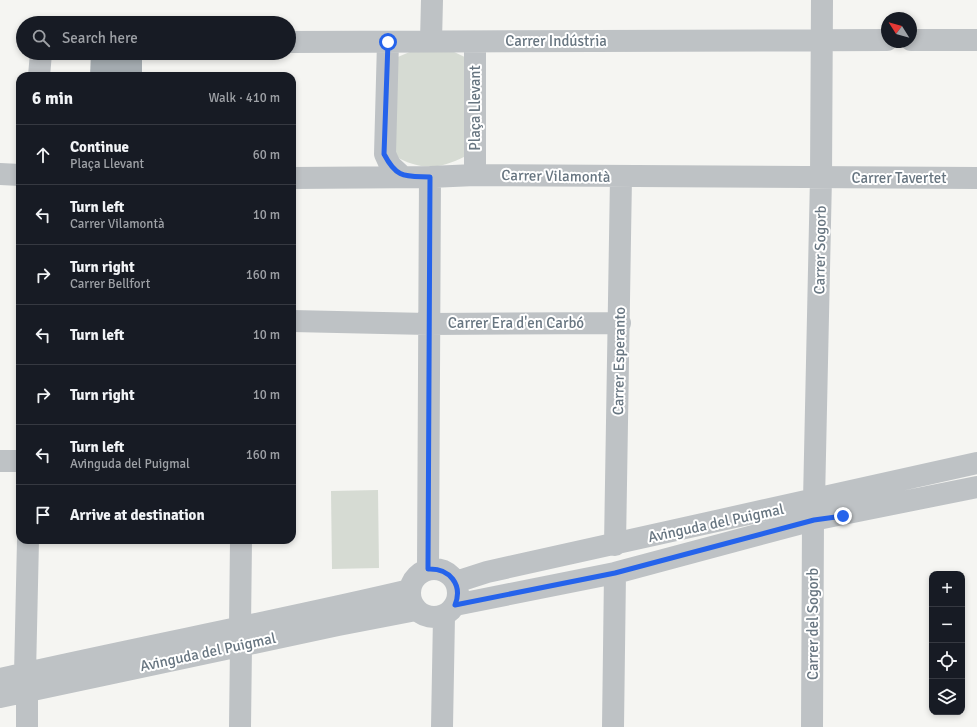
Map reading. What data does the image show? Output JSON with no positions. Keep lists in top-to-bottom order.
{
  "streets": {
    "street": [
      "Carrer Indústria",
      "Plaça Llevant",
      "Carrer Vilamontà",
      "Carrer Tavertet",
      "Carrer Sogorb",
      "Carrer Era d'en Carbó",
      "Carrer Esperanto",
      "Avinguda del Puigmal",
      "Carrer del Sogorb"
    ]
  },
  "crossings": [
    ["Carrer Indústria", "Plaça Llevant"],
    ["Carrer Indústria", "Carrer Sogorb"],
    ["Plaça Llevant", "Carrer Vilamontà"],
    ["Carrer Vilamontà", "Carrer Tavertet"],
    ["Carrer Vilamontà", "Carrer Sogorb"],
    ["Carrer Vilamontà", "Carrer Esperanto"],
    ["Carrer Tavertet", "Carrer Sogorb"],
    ["Carrer Sogorb", "Avinguda del Puigmal"],
    ["Carrer Sogorb", "Carrer del Sogorb"],
    ["Carrer Era d'en Carbó", "Carrer Esperanto"],
    ["Carrer Esperanto", "Avinguda del Puigmal"],
    ["Avinguda del Puigmal", "Carrer del Sogorb"]
  ],
  "north": "top left",
  "page": {
    "search": "Search here",
    "heading": ["6 min", "Walk · 410 m"],
    "list": [
      ["Continue", "Plaça Llevant", "60 m"],
      ["Turn left", "Carrer Vilamontà", "10 m"],
      ["Turn right", "Carrer Bellfort", "160 m"],
      ["Turn left", "10 m"],
      ["Turn right", "10 m"],
      ["Turn left", "Avinguda del Puigmal", "160 m"],
      "Arrive at destination"
    ],
    "map_buttons": ["+", "−"]
  }
}
